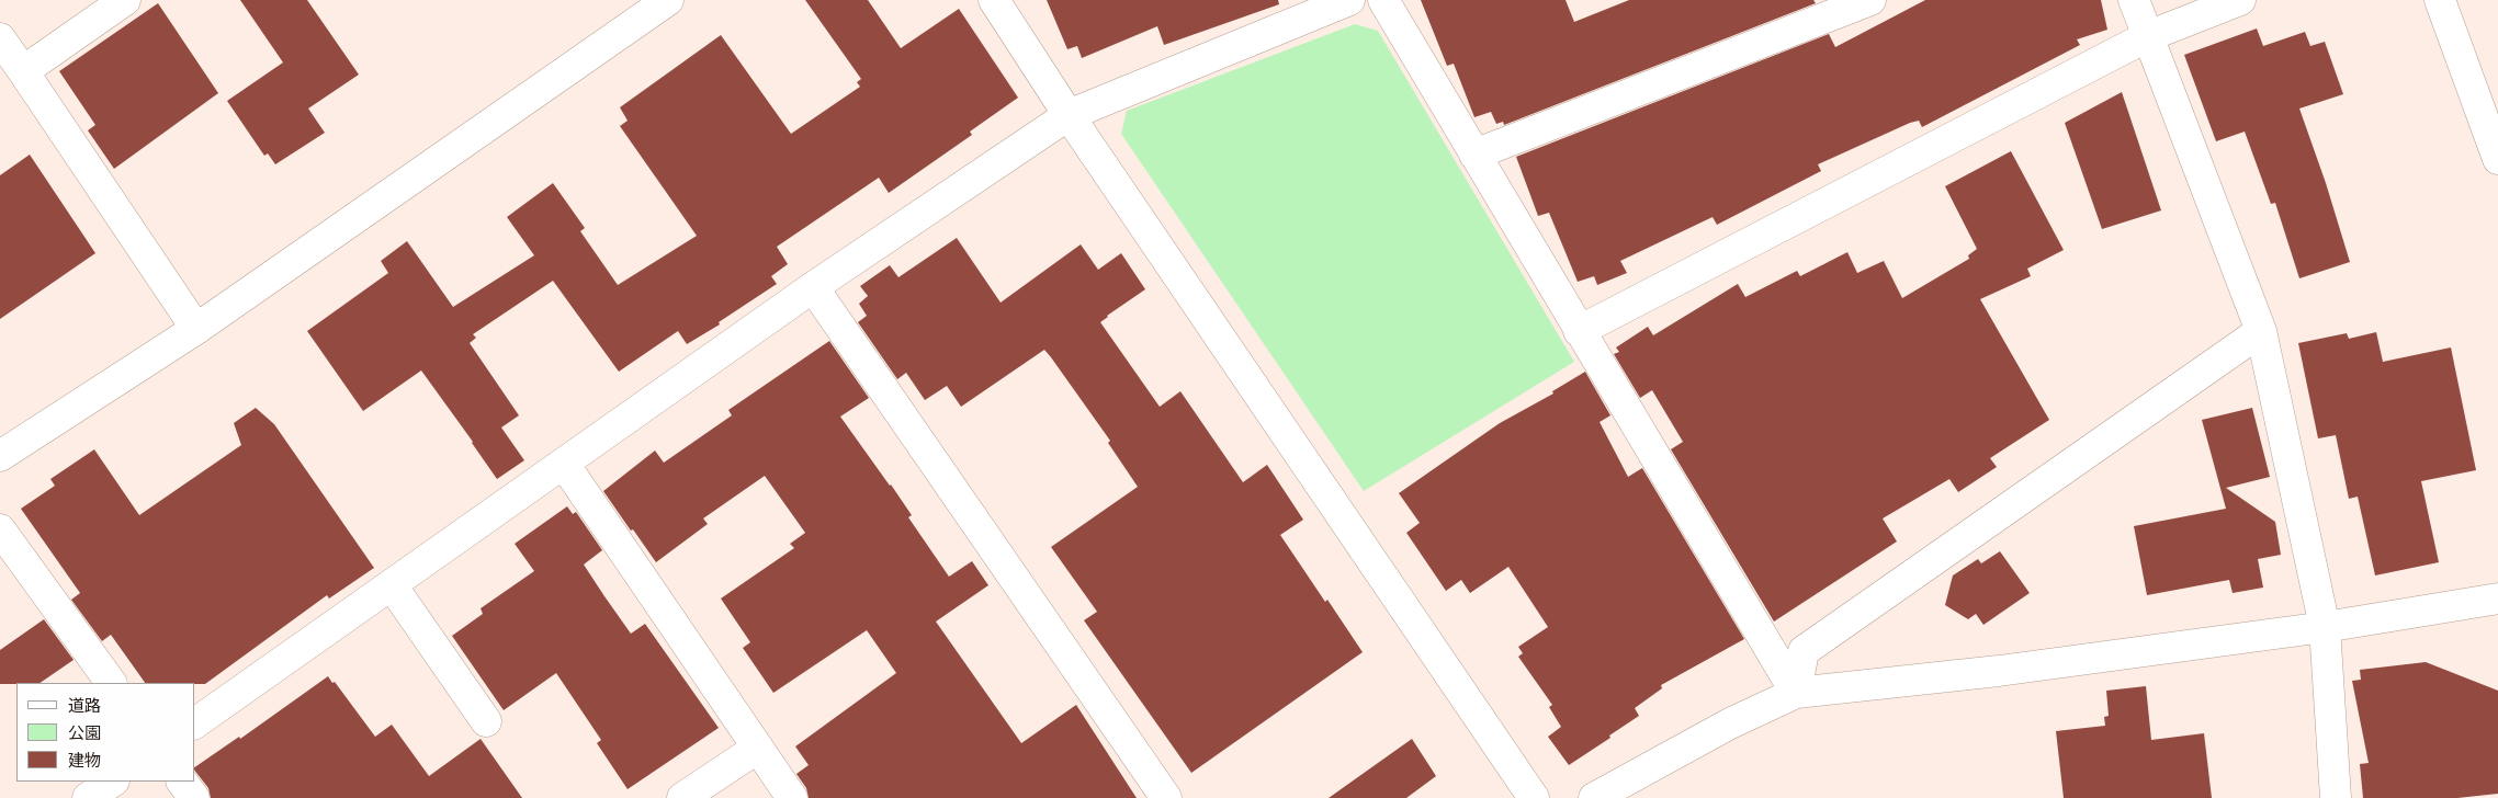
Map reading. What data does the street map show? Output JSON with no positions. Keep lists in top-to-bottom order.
{
  "legend": ["道路", "公園", "建物"]
}
